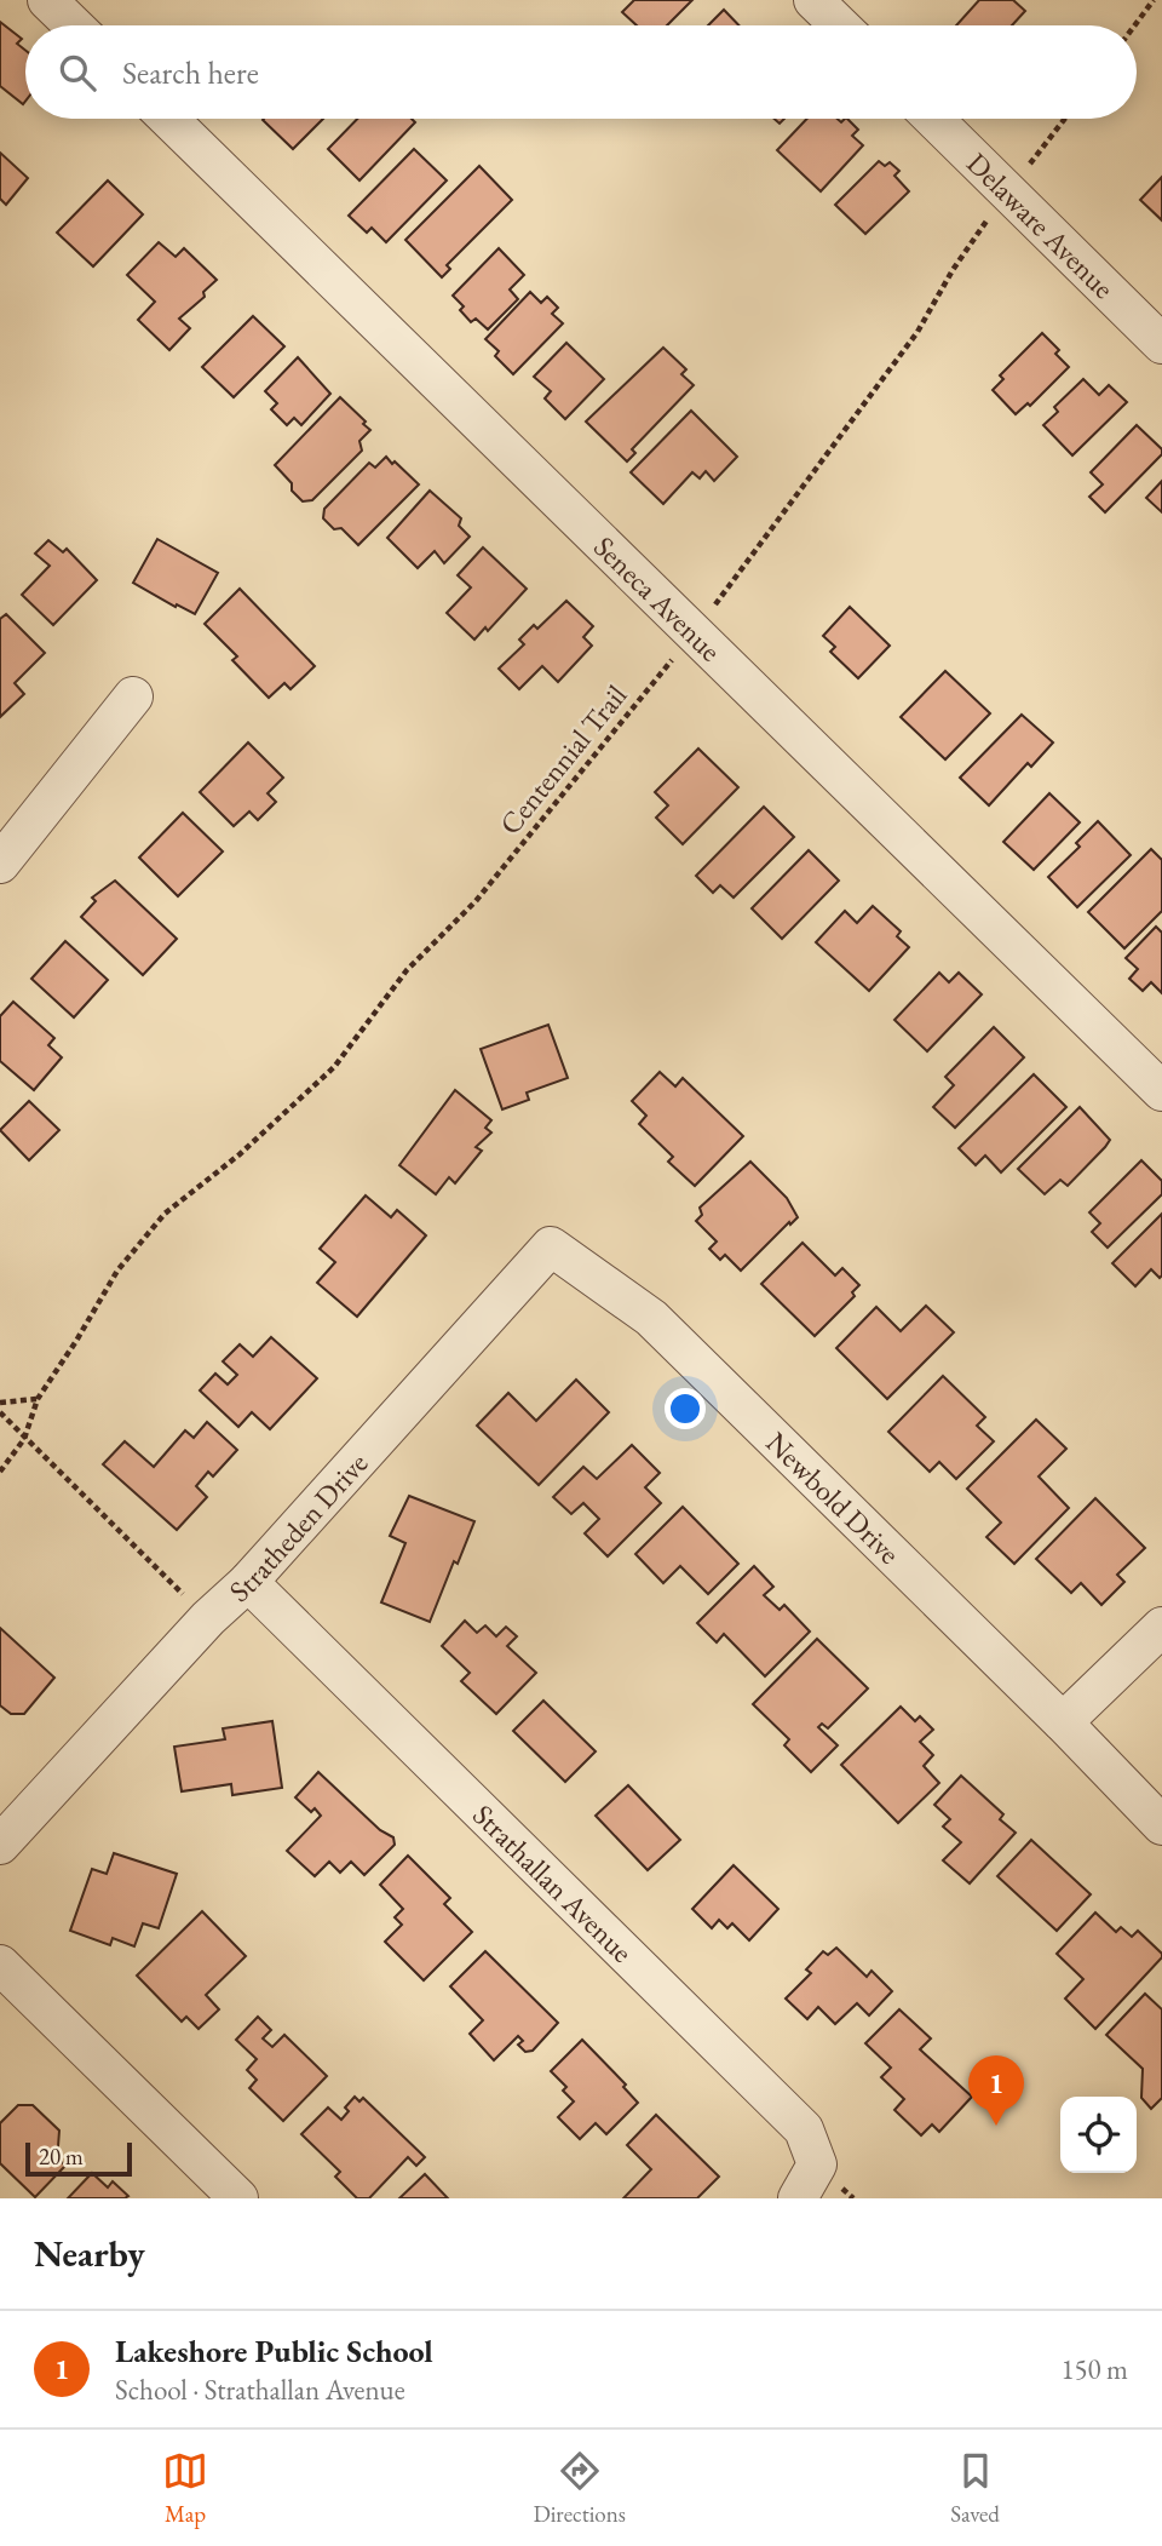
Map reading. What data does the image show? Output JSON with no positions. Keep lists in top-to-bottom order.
{
  "streets": {
    "street": [
      "Delaware Avenue",
      "Seneca Avenue",
      "Newbold Drive",
      "Stratheden Drive",
      "Strathallan Avenue"
    ],
    "path": ["Centennial Trail"]
  },
  "crossings": [
    ["Delaware Avenue", "Centennial Trail"],
    ["Seneca Avenue", "Centennial Trail"],
    ["Newbold Drive", "Stratheden Drive"],
    ["Stratheden Drive", "Strathallan Avenue"]
  ],
  "scale_bar": "20 m",
  "page": {
    "search": "Search here",
    "pins": "1",
    "scale": "20 m",
    "heading": "Nearby",
    "list": [
      {
        "mark": "1",
        "name": "Lakeshore Public School",
        "note": "School · Strathallan Avenue",
        "value": "150 m"
      }
    ],
    "nav": ["Map", "Directions", "Saved"]
  }
}
